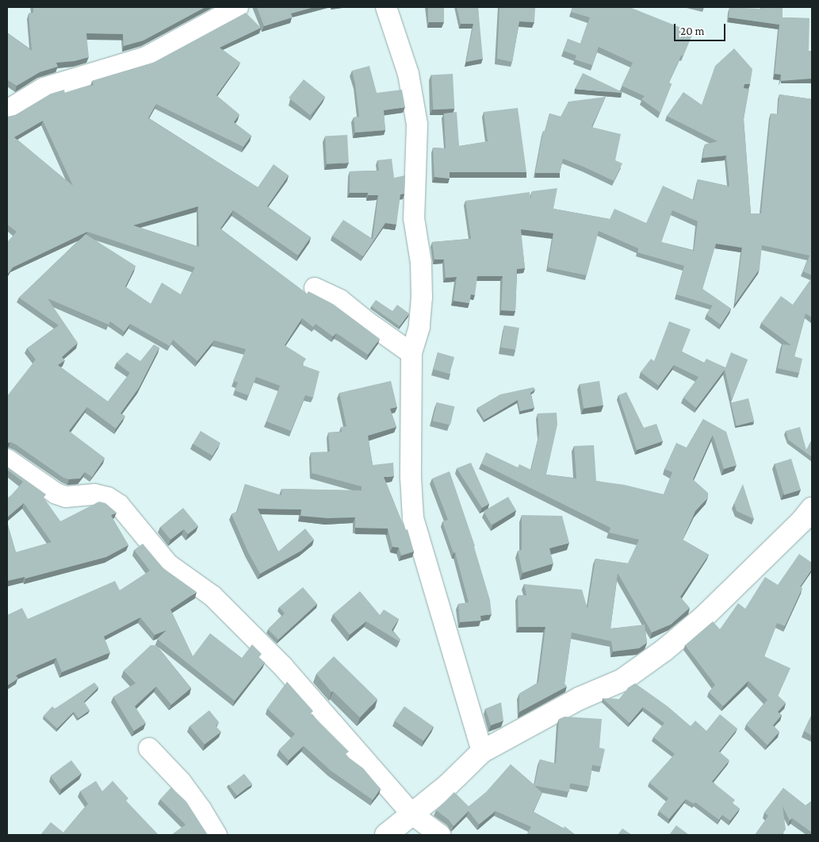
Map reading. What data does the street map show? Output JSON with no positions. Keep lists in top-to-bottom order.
{
  "scale_bar": "20 m"
}
